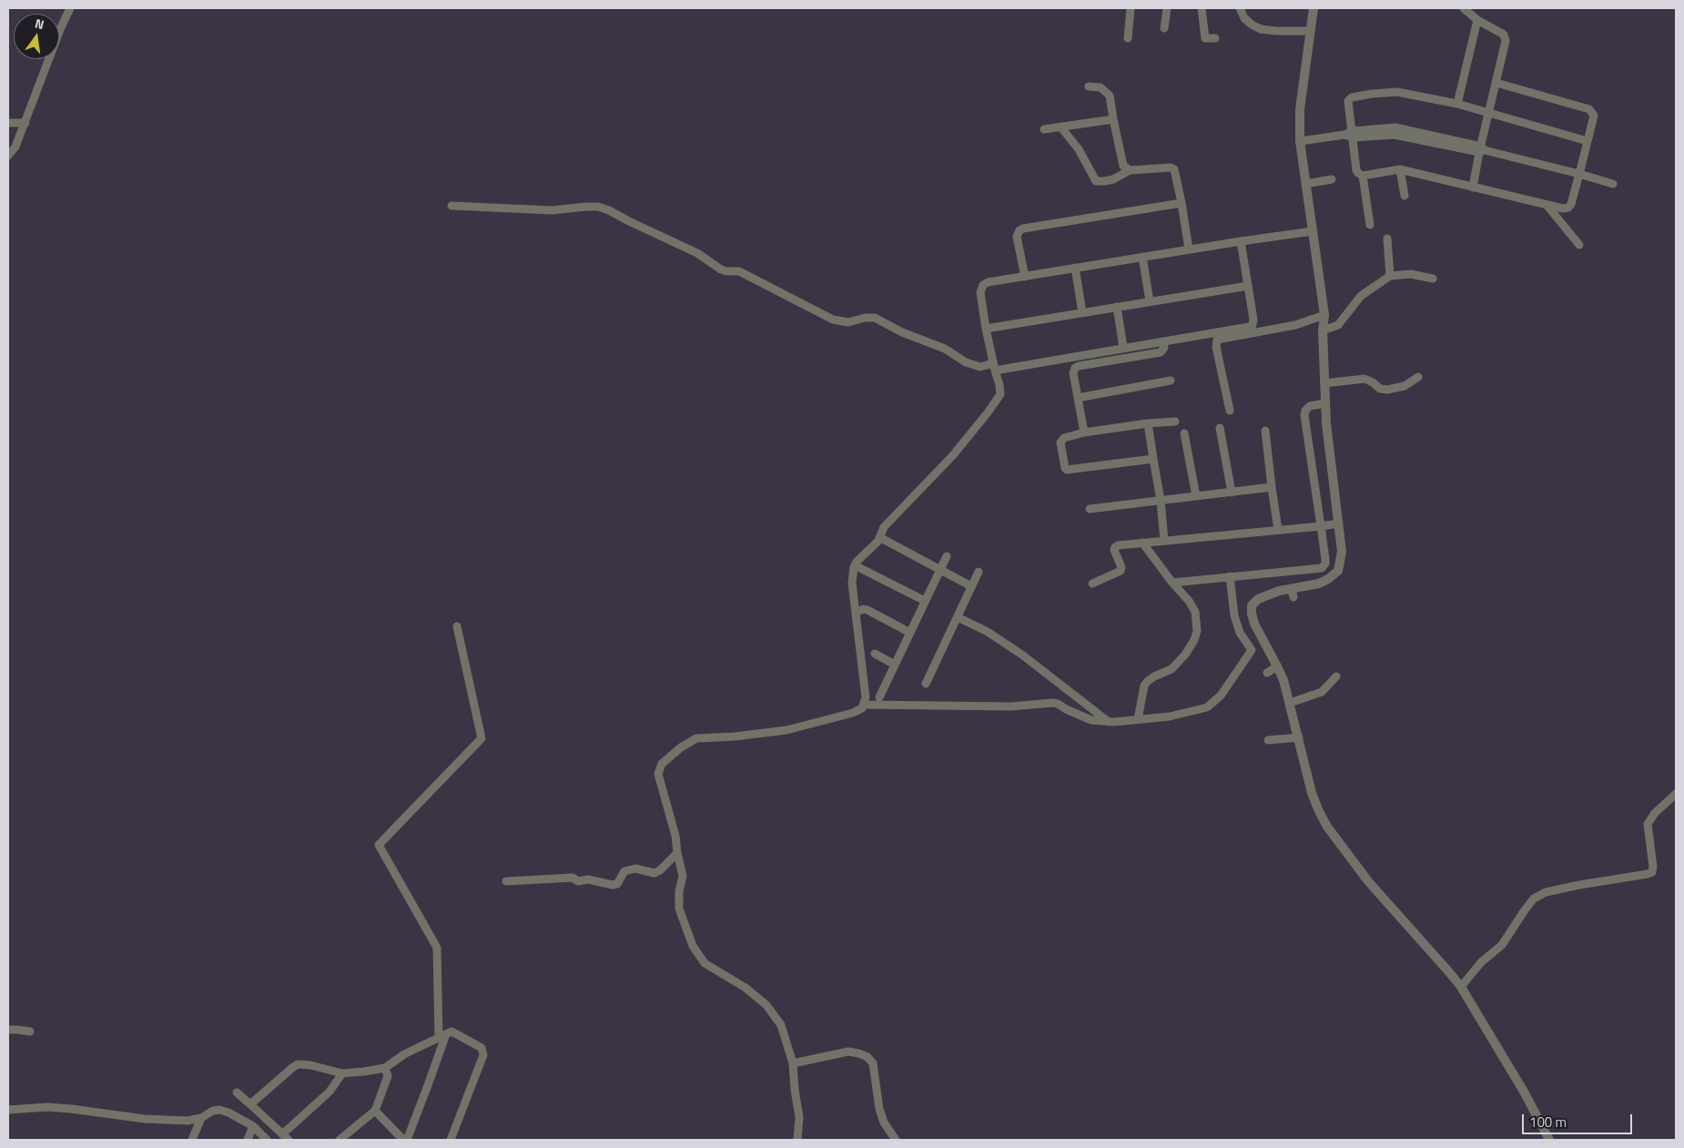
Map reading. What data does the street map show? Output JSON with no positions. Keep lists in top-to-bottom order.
{
  "scale_bar": "100 m",
  "north": "top"
}
